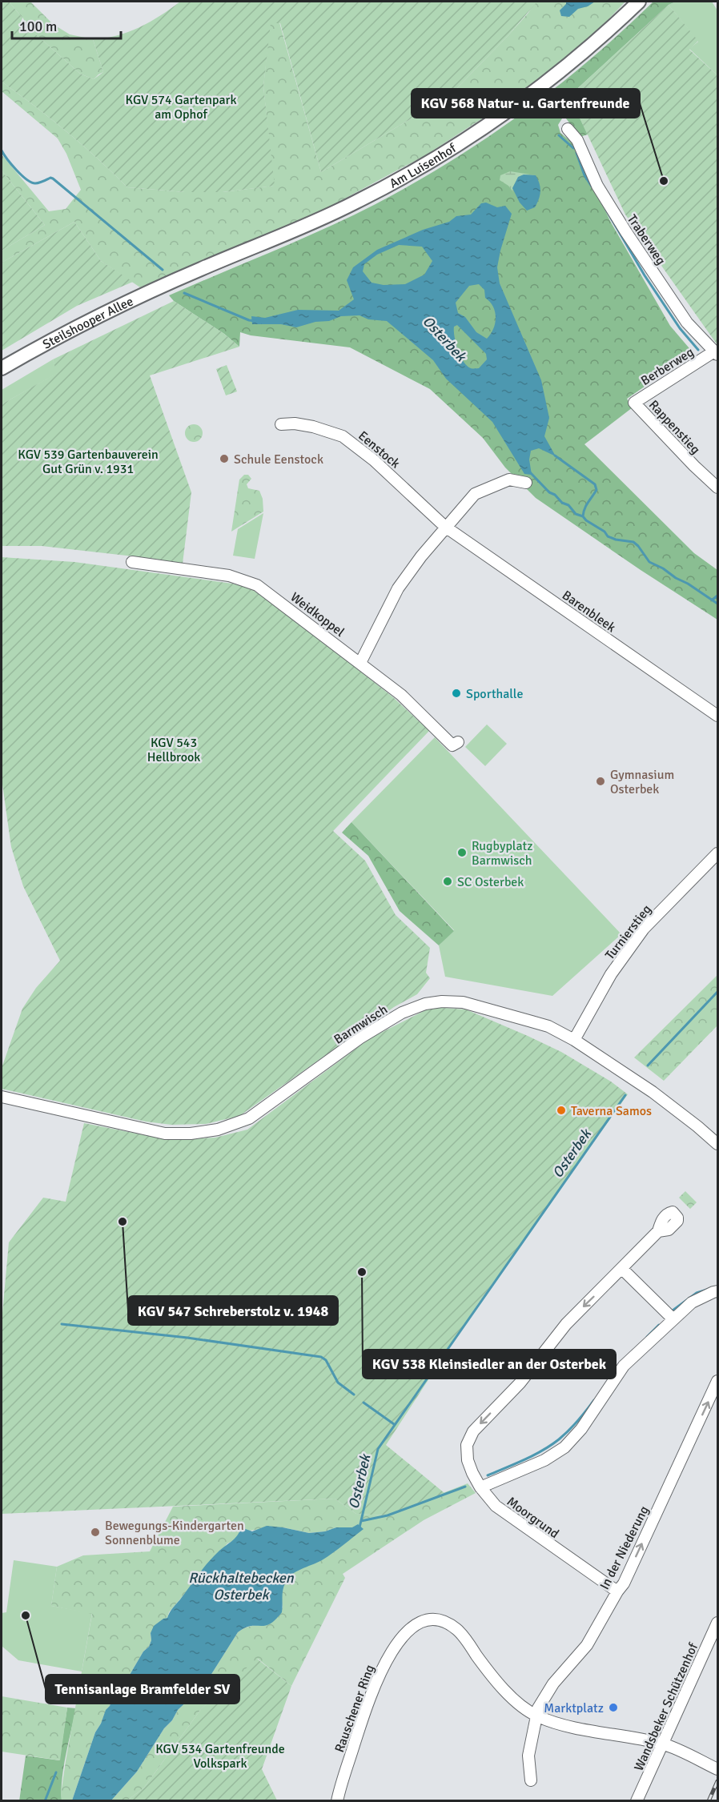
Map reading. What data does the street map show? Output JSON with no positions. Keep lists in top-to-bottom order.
{
  "streets": {
    "main road": ["Am Luisenhof", "Steilshooper Allee"],
    "street": [
      "Traberweg",
      "Berberweg",
      "Rappenstieg",
      "Eenstock",
      "Barenbleek",
      "Weidkoppel",
      "Turnierstieg",
      "Barmwisch",
      "Moorgrund",
      "In der Niederung",
      "Wandsbeker Schützenhof",
      "Rauschener Ring"
    ]
  },
  "crossings": [
    ["Am Luisenhof", "Steilshooper Allee"],
    ["Traberweg", "Berberweg"],
    ["Berberweg", "Rappenstieg"],
    ["Eenstock", "Barenbleek"],
    ["Turnierstieg", "Barmwisch"],
    ["Moorgrund", "In der Niederung"],
    ["In der Niederung", "Rauschener Ring"],
    ["Wandsbeker Schützenhof", "Rauschener Ring"]
  ],
  "one_way": ["In der Niederung"],
  "water": ["Osterbek", "Rückhaltebecken Osterbek"],
  "parks": [
    "KGV 574 Gartenpark am Ophof",
    "KGV 539 Gartenbauverein Gut Grün v. 1931",
    "KGV 543 Hellbrook",
    "KGV 534 Gartenfreunde Volkspark"
  ],
  "places": [
    "KGV 568 Natur- u. Gartenfreunde",
    "Schule Eenstock",
    "Sporthalle",
    "Gymnasium Osterbek",
    "Rugbyplatz Barmwisch",
    "SC Osterbek",
    "Taverna Samos",
    "KGV 547 Schreberstolz v. 1948",
    "KGV 538 Kleinsiedler an der Osterbek",
    "Bewegungs-Kindergarten Sonnenblume",
    "Tennisanlage Bramfelder SV",
    "Marktplatz"
  ],
  "scale_bar": "100 m"
}
